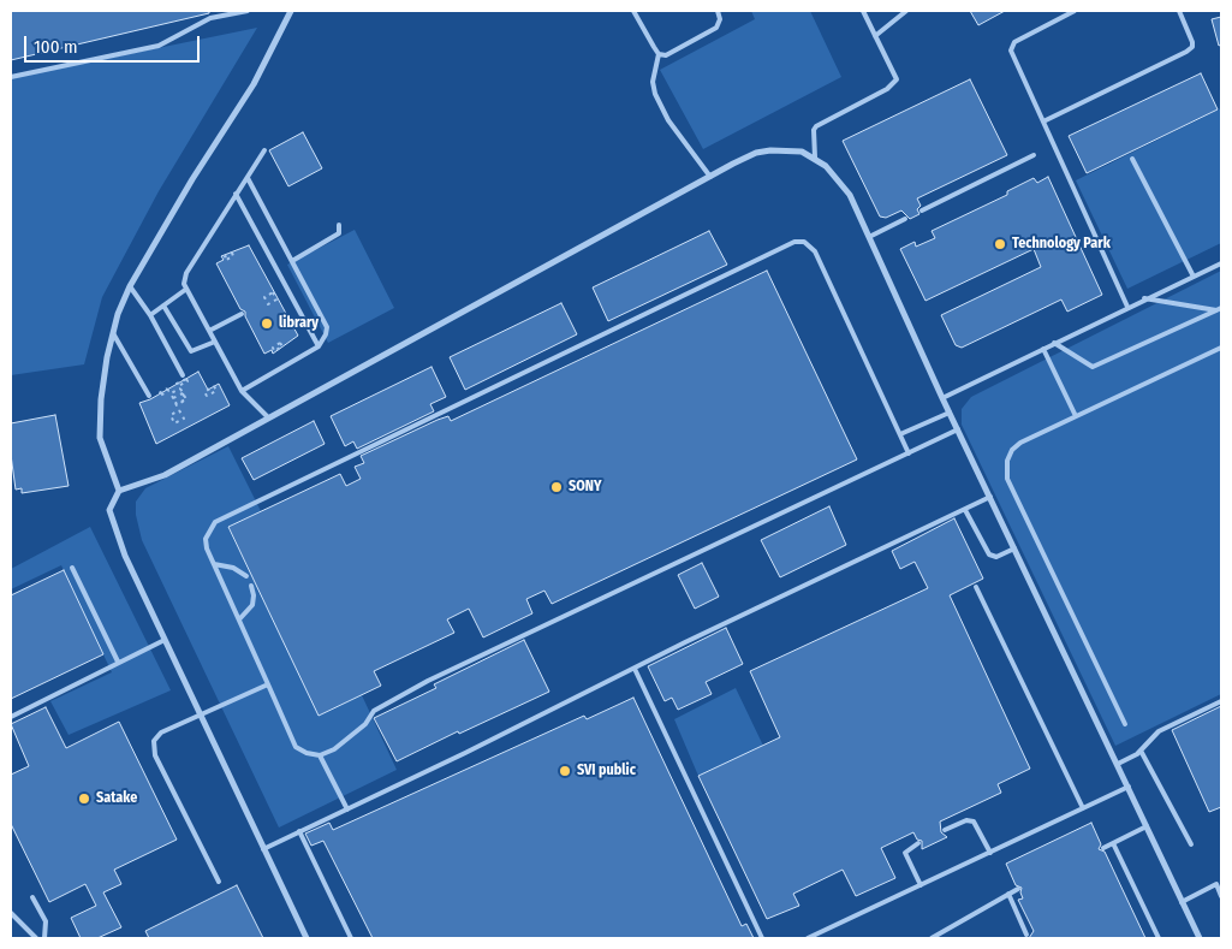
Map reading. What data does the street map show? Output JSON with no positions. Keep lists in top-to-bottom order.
{
  "places": [
    "Technology Park",
    "library",
    "SONY",
    "SVI public",
    "Satake"
  ],
  "scale_bar": "100 m"
}
